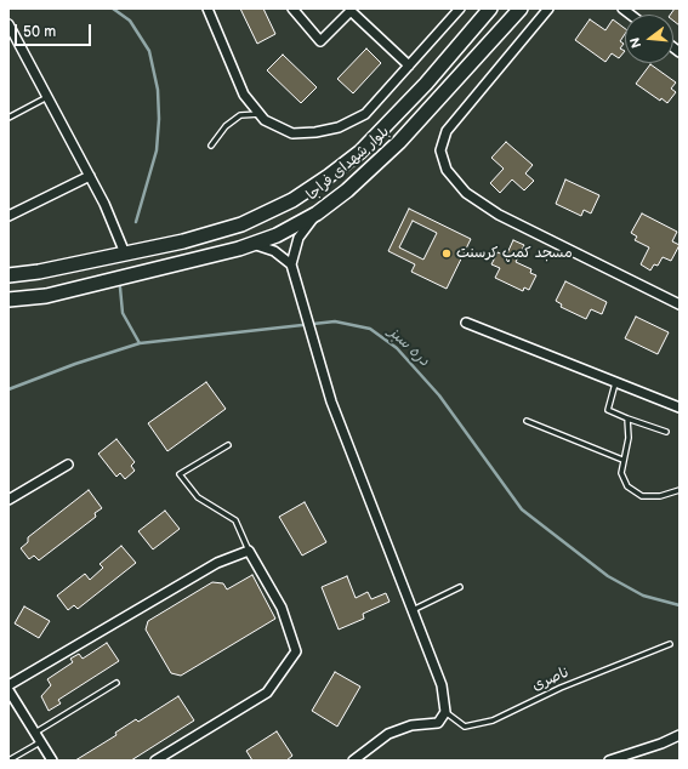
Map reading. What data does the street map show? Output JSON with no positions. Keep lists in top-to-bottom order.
{
  "streets": {
    "main road": ["بلوار شهدای فراجا"],
    "lane": ["ناصری"]
  },
  "water": ["دره سبز"],
  "places": ["مسجد کمپ کرسنت"],
  "scale_bar": "50 m",
  "north": "left"
}
